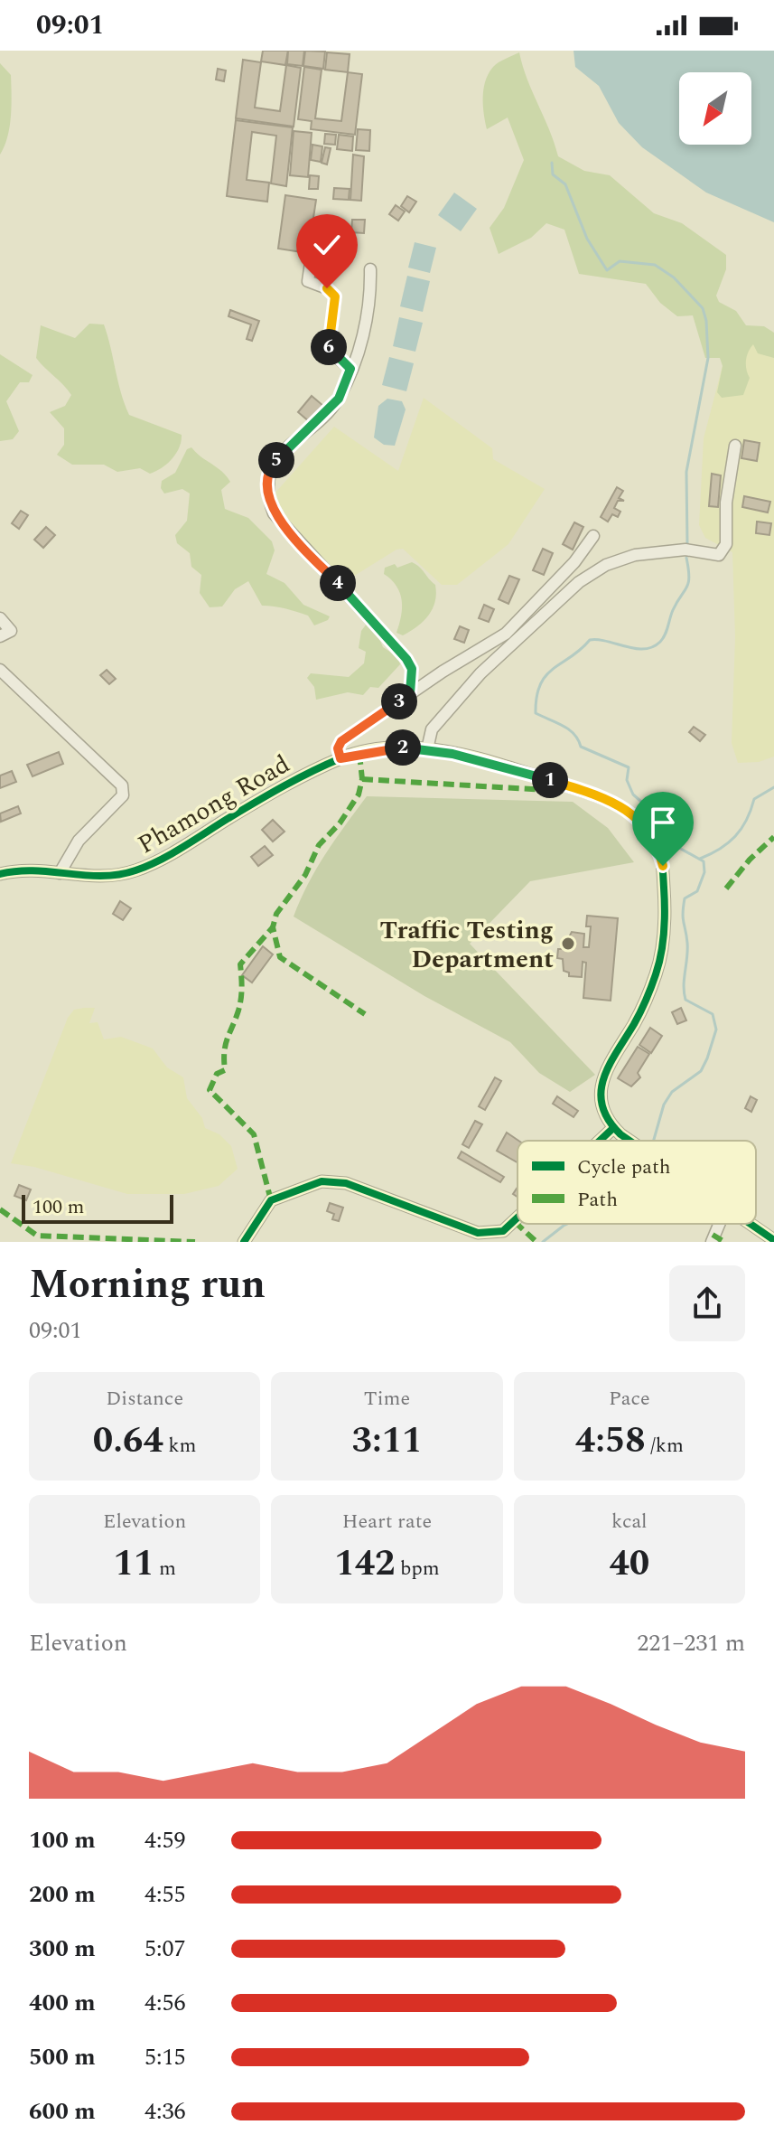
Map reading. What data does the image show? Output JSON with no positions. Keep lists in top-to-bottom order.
{
  "streets": {
    "street": ["Phamong Road"]
  },
  "places": ["Traffic Testing Department"],
  "legend": ["Cycle path", "Path"],
  "scale_bar": "100 m",
  "north": "bottom left",
  "page": {
    "status": "09:01",
    "pins": [
      "6",
      "5",
      "4",
      "3",
      "2",
      "1"
    ],
    "scale": "100 m",
    "heading": ["Morning run", "09:01"],
    "stats": [
      ["Distance", "0.64 km"],
      ["Time", "3:11"],
      ["Pace", "4:58 /km"],
      ["Elevation", "11 m"],
      ["Heart rate", "142 bpm"],
      ["kcal", "40"]
    ],
    "chart": ["Elevation", "221–231 m"],
    "list": [
      {
        "name": "100 m",
        "note": "4:59"
      },
      {
        "name": "200 m",
        "note": "4:55"
      },
      {
        "name": "300 m",
        "note": "5:07"
      },
      {
        "name": "400 m",
        "note": "4:56"
      },
      {
        "name": "500 m",
        "note": "5:15"
      },
      {
        "name": "600 m",
        "note": "4:36"
      }
    ]
  }
}
